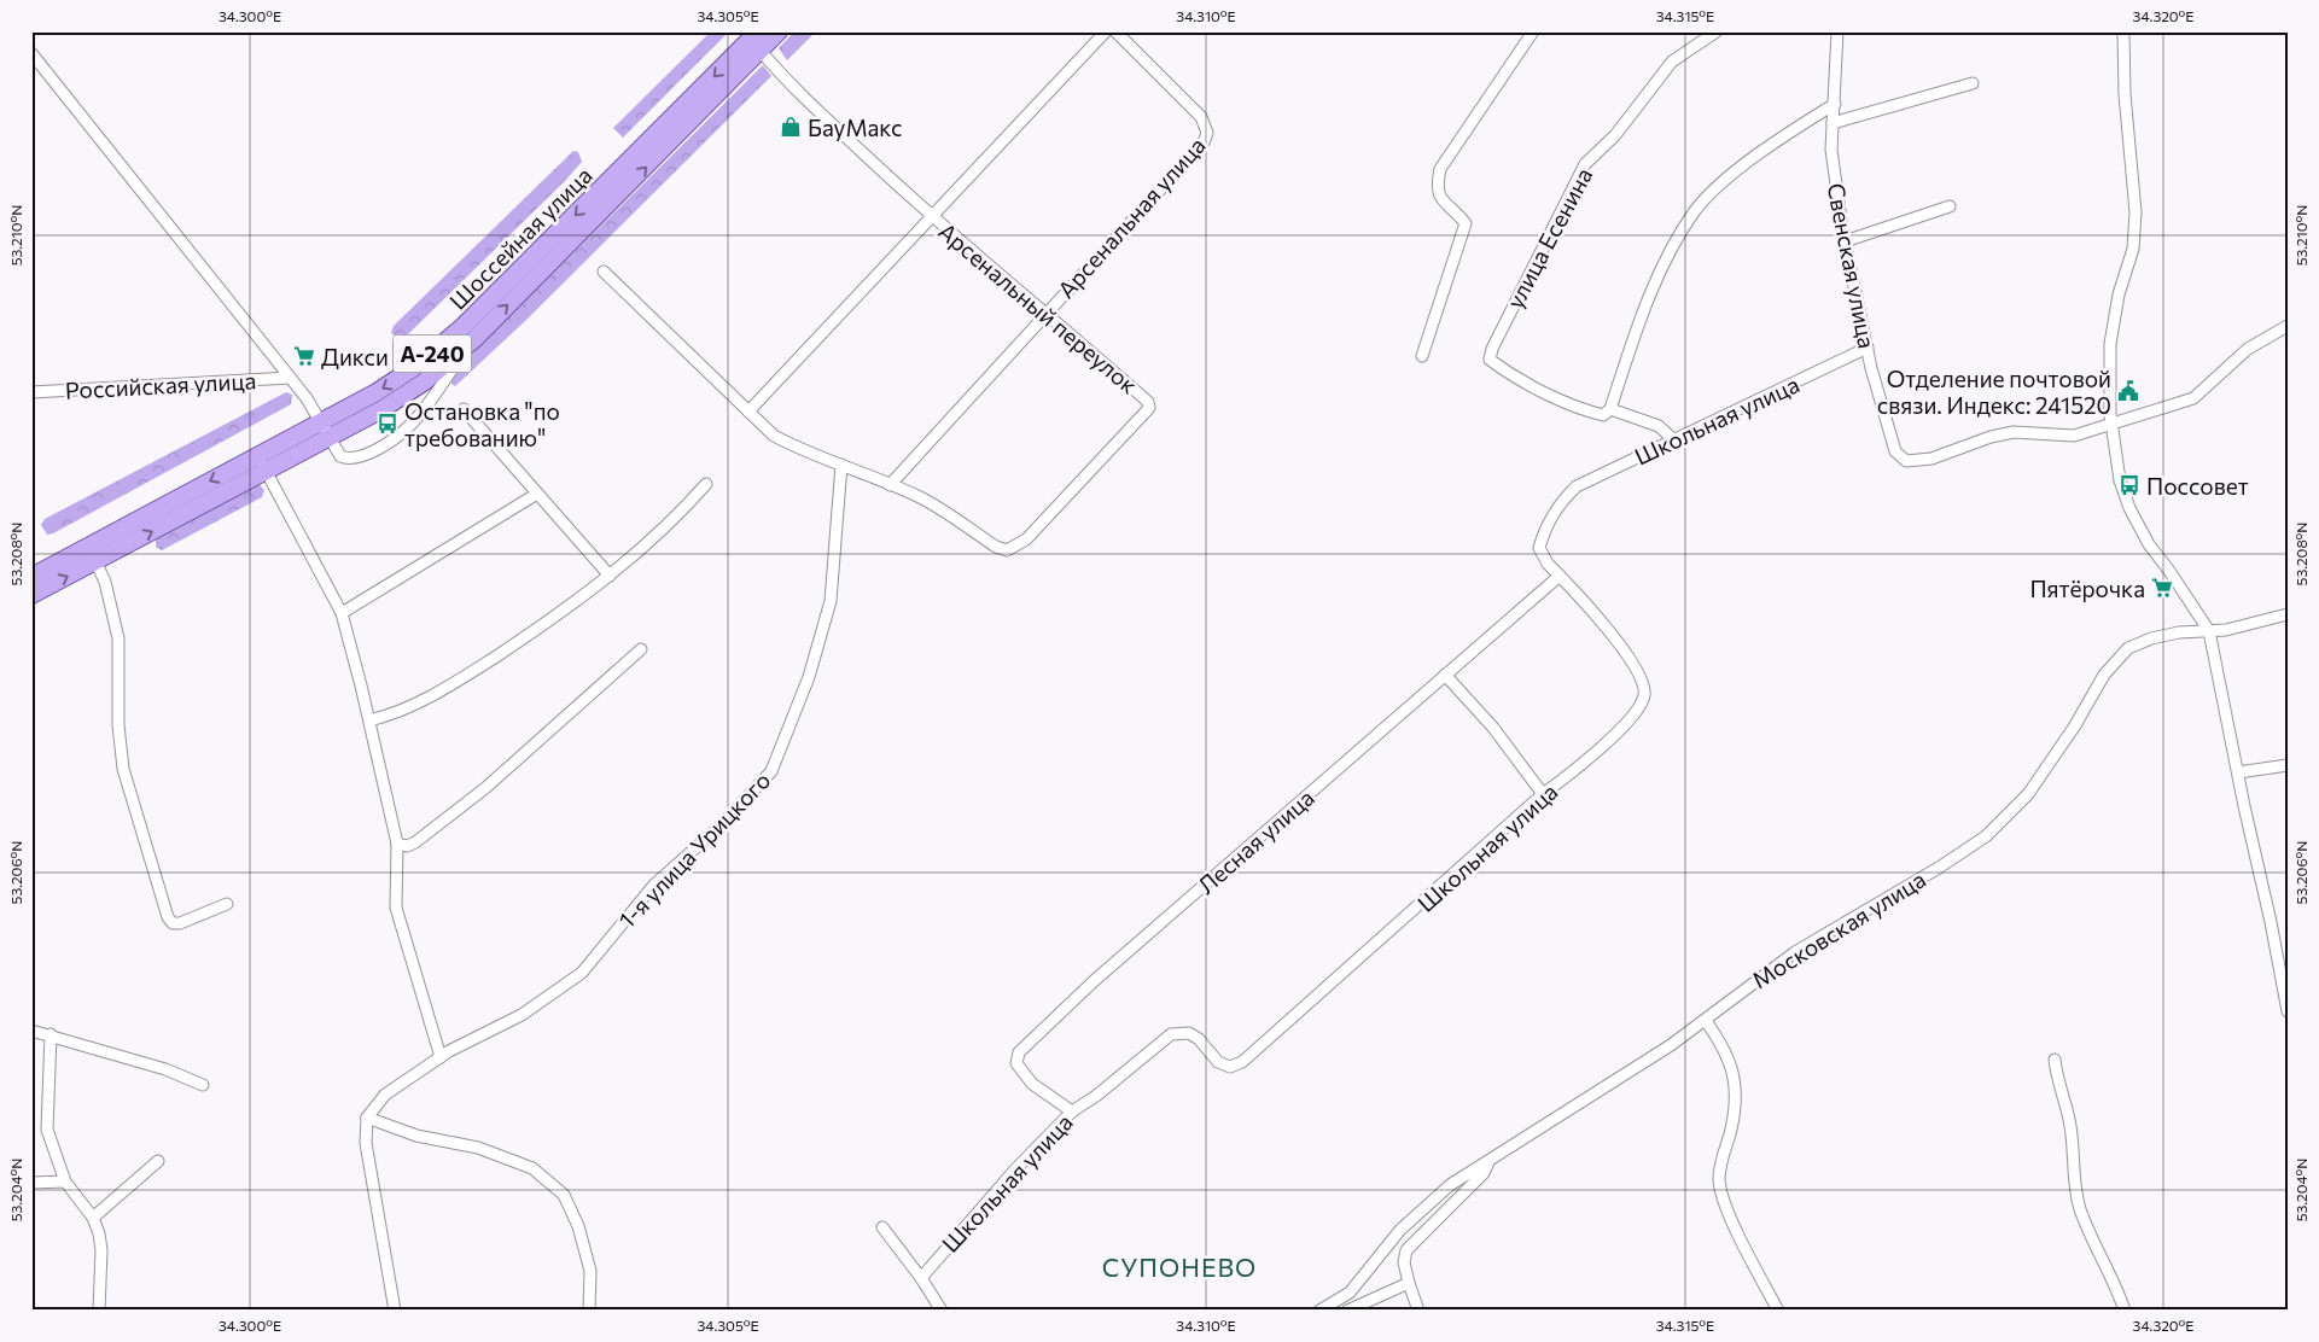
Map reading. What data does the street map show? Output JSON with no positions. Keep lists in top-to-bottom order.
{
  "streets": {
    "main road": ["Шоссейная улица", "А-240"],
    "street": [
      "Арсенальная улица",
      "улица Есенина",
      "Свенская улица",
      "Арсенальный переулок",
      "Российская улица",
      "Школьная улица",
      "Лесная улица",
      "1-я улица Урицкого",
      "Московская улица"
    ]
  },
  "crossings": [
    ["Арсенальная улица", "Арсенальный переулок"],
    ["Шоссейная улица", "Арсенальный переулок"],
    ["Шоссейная улица", "А-240"],
    ["Свенская улица", "Школьная улица"],
    ["Арсенальный переулок", "1-я улица Урицкого"],
    ["Школьная улица", "Лесная улица"]
  ],
  "districts": ["СУПОНЕВО"],
  "places": {
    "shop": ["БауМакс"],
    "supermarket": ["Дикси", "Пятёрочка"],
    "public building": ["Отделение почтовой связи. Индекс: 241520"],
    "bus stop": ["Остановка \"по требованию\"", "Поссовет"]
  },
  "coordinates": [
    "34.300°E",
    "34.305°E",
    "34.310°E",
    "34.315°E",
    "34.320°E",
    "53.210°N",
    "53.208°N",
    "53.206°N",
    "53.204°N"
  ]
}
